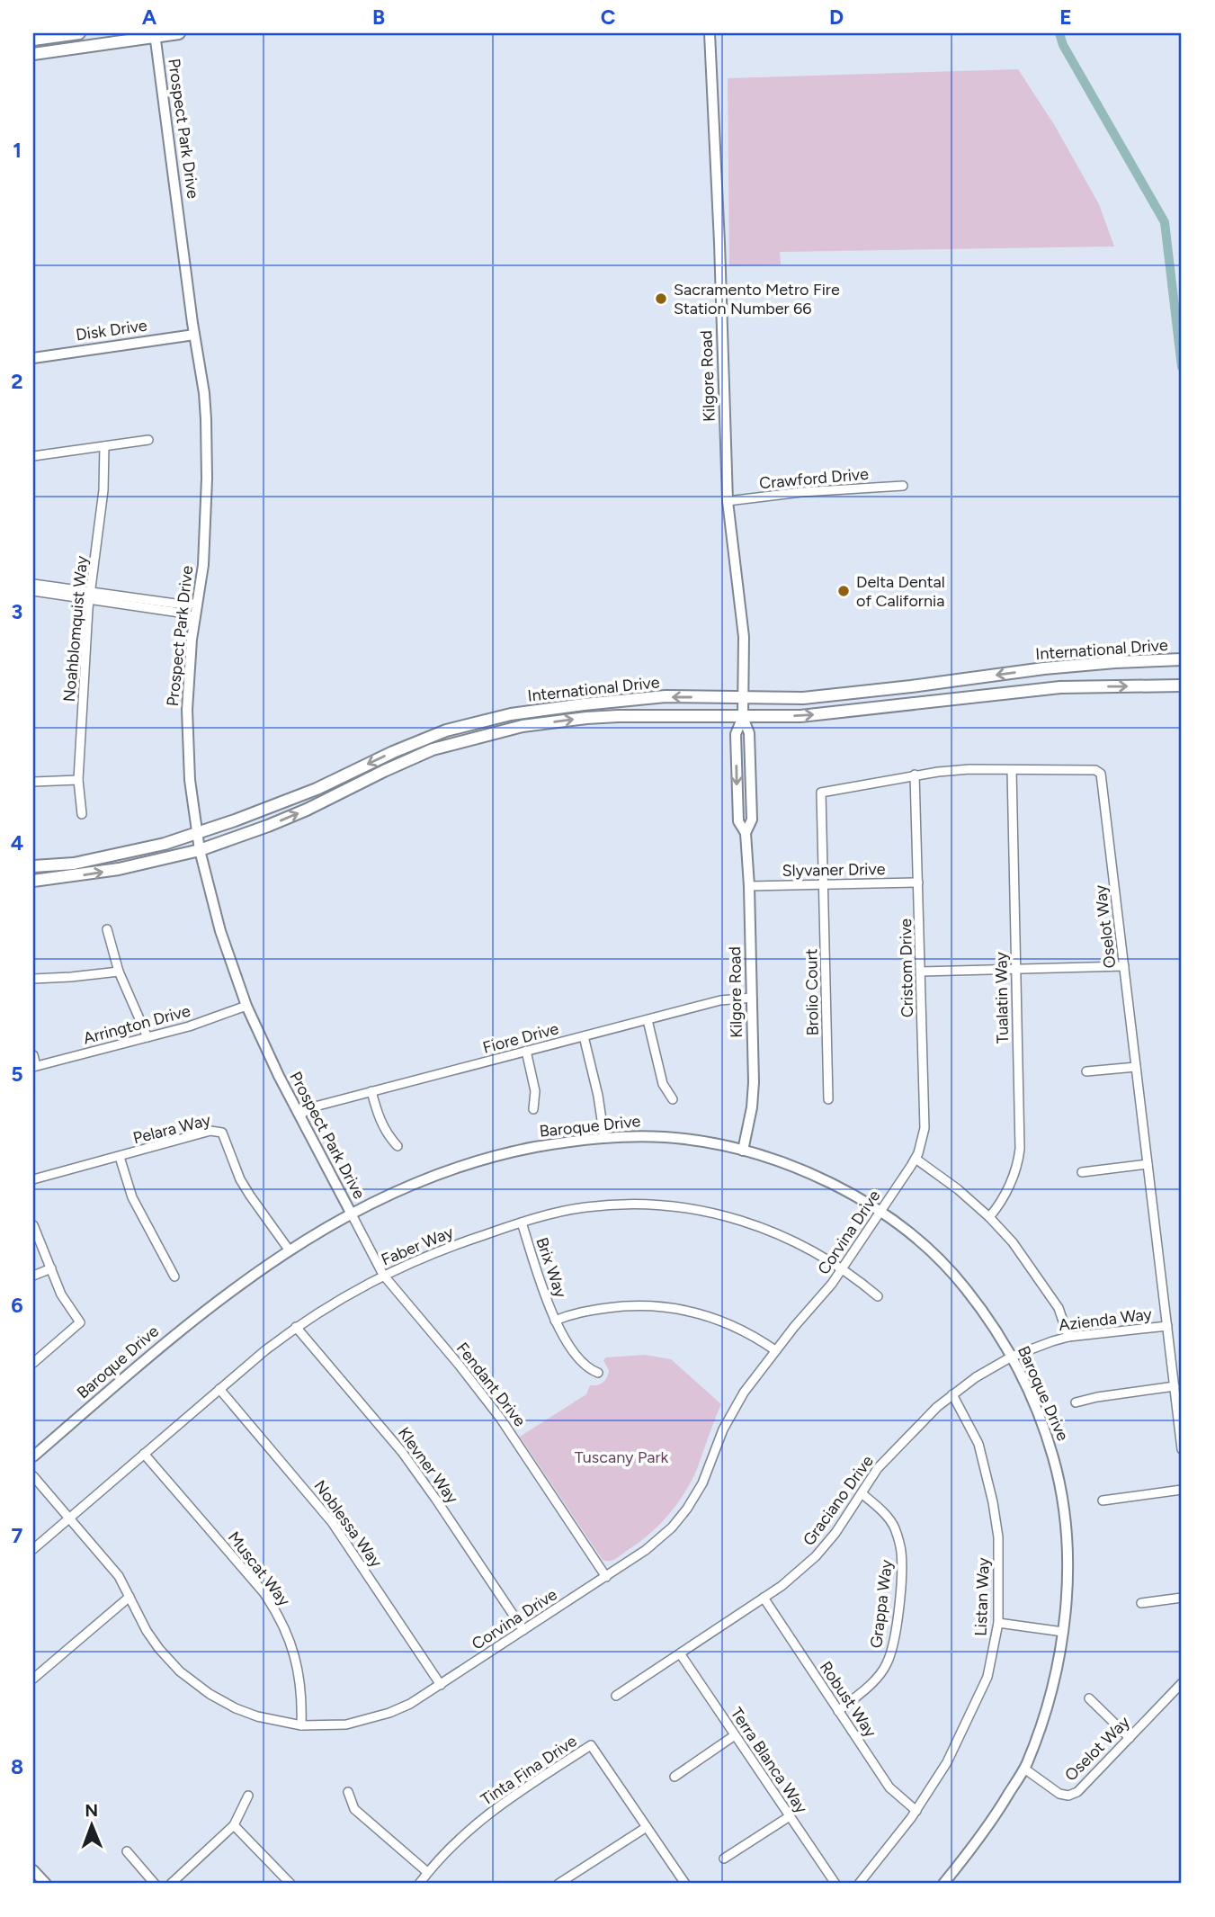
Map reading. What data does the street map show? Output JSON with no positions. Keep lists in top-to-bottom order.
{
  "streets": {
    "main road": ["International Drive"],
    "street": [
      "Prospect Park Drive",
      "Disk Drive",
      "Kilgore Road",
      "Crawford Drive",
      "Noahblomquist Way",
      "Slyvaner Drive",
      "Oselot Way",
      "Cristom Drive",
      "Brolio Court",
      "Tualatin Way",
      "Arrington Drive",
      "Fiore Drive",
      "Baroque Drive",
      "Pelara Way",
      "Corvina Drive",
      "Faber Way",
      "Brix Way",
      "Azienda Way",
      "Fendant Drive",
      "Klevner Way",
      "Graciano Drive",
      "Noblessa Way",
      "Muscat Way",
      "Listan Way",
      "Grappa Way",
      "Robust Way",
      "Terra Blanca Way",
      "Tinta Fina Drive"
    ]
  },
  "crossings": [
    ["Prospect Park Drive", "Disk Drive"],
    ["Prospect Park Drive", "International Drive"],
    ["Prospect Park Drive", "Arrington Drive"],
    ["Prospect Park Drive", "Fiore Drive"],
    ["Prospect Park Drive", "Baroque Drive"],
    ["Prospect Park Drive", "Fendant Drive"],
    ["Kilgore Road", "Crawford Drive"],
    ["Kilgore Road", "International Drive"],
    ["Kilgore Road", "Slyvaner Drive"],
    ["Kilgore Road", "Fiore Drive"],
    ["Kilgore Road", "Baroque Drive"],
    ["Slyvaner Drive", "Oselot Way"],
    ["Slyvaner Drive", "Cristom Drive"],
    ["Slyvaner Drive", "Brolio Court"],
    ["Oselot Way", "Cristom Drive"],
    ["Oselot Way", "Brolio Court"],
    ["Oselot Way", "Tualatin Way"],
    ["Oselot Way", "Baroque Drive"],
    ["Oselot Way", "Azienda Way"],
    ["Cristom Drive", "Corvina Drive"],
    ["Baroque Drive", "Pelara Way"],
    ["Baroque Drive", "Corvina Drive"],
    ["Baroque Drive", "Azienda Way"],
    ["Baroque Drive", "Fendant Drive"],
    ["Baroque Drive", "Graciano Drive"],
    ["Corvina Drive", "Faber Way"],
    ["Corvina Drive", "Fendant Drive"],
    ["Corvina Drive", "Klevner Way"],
    ["Corvina Drive", "Noblessa Way"],
    ["Corvina Drive", "Muscat Way"],
    ["Faber Way", "Brix Way"],
    ["Faber Way", "Fendant Drive"],
    ["Faber Way", "Klevner Way"],
    ["Faber Way", "Noblessa Way"],
    ["Faber Way", "Muscat Way"],
    ["Azienda Way", "Graciano Drive"],
    ["Graciano Drive", "Listan Way"],
    ["Graciano Drive", "Grappa Way"],
    ["Graciano Drive", "Robust Way"],
    ["Graciano Drive", "Terra Blanca Way"],
    ["Listan Way", "Robust Way"],
    ["Grappa Way", "Robust Way"]
  ],
  "parks": ["Tuscany Park"],
  "places": ["Sacramento Metro Fire Station Number 66", "Delta Dental of California"],
  "north": "top",
  "grid": {
    "columns": [
      "A",
      "B",
      "C",
      "D",
      "E"
    ],
    "rows": [
      "1",
      "2",
      "3",
      "4",
      "5",
      "6",
      "7",
      "8"
    ]
  }
}
